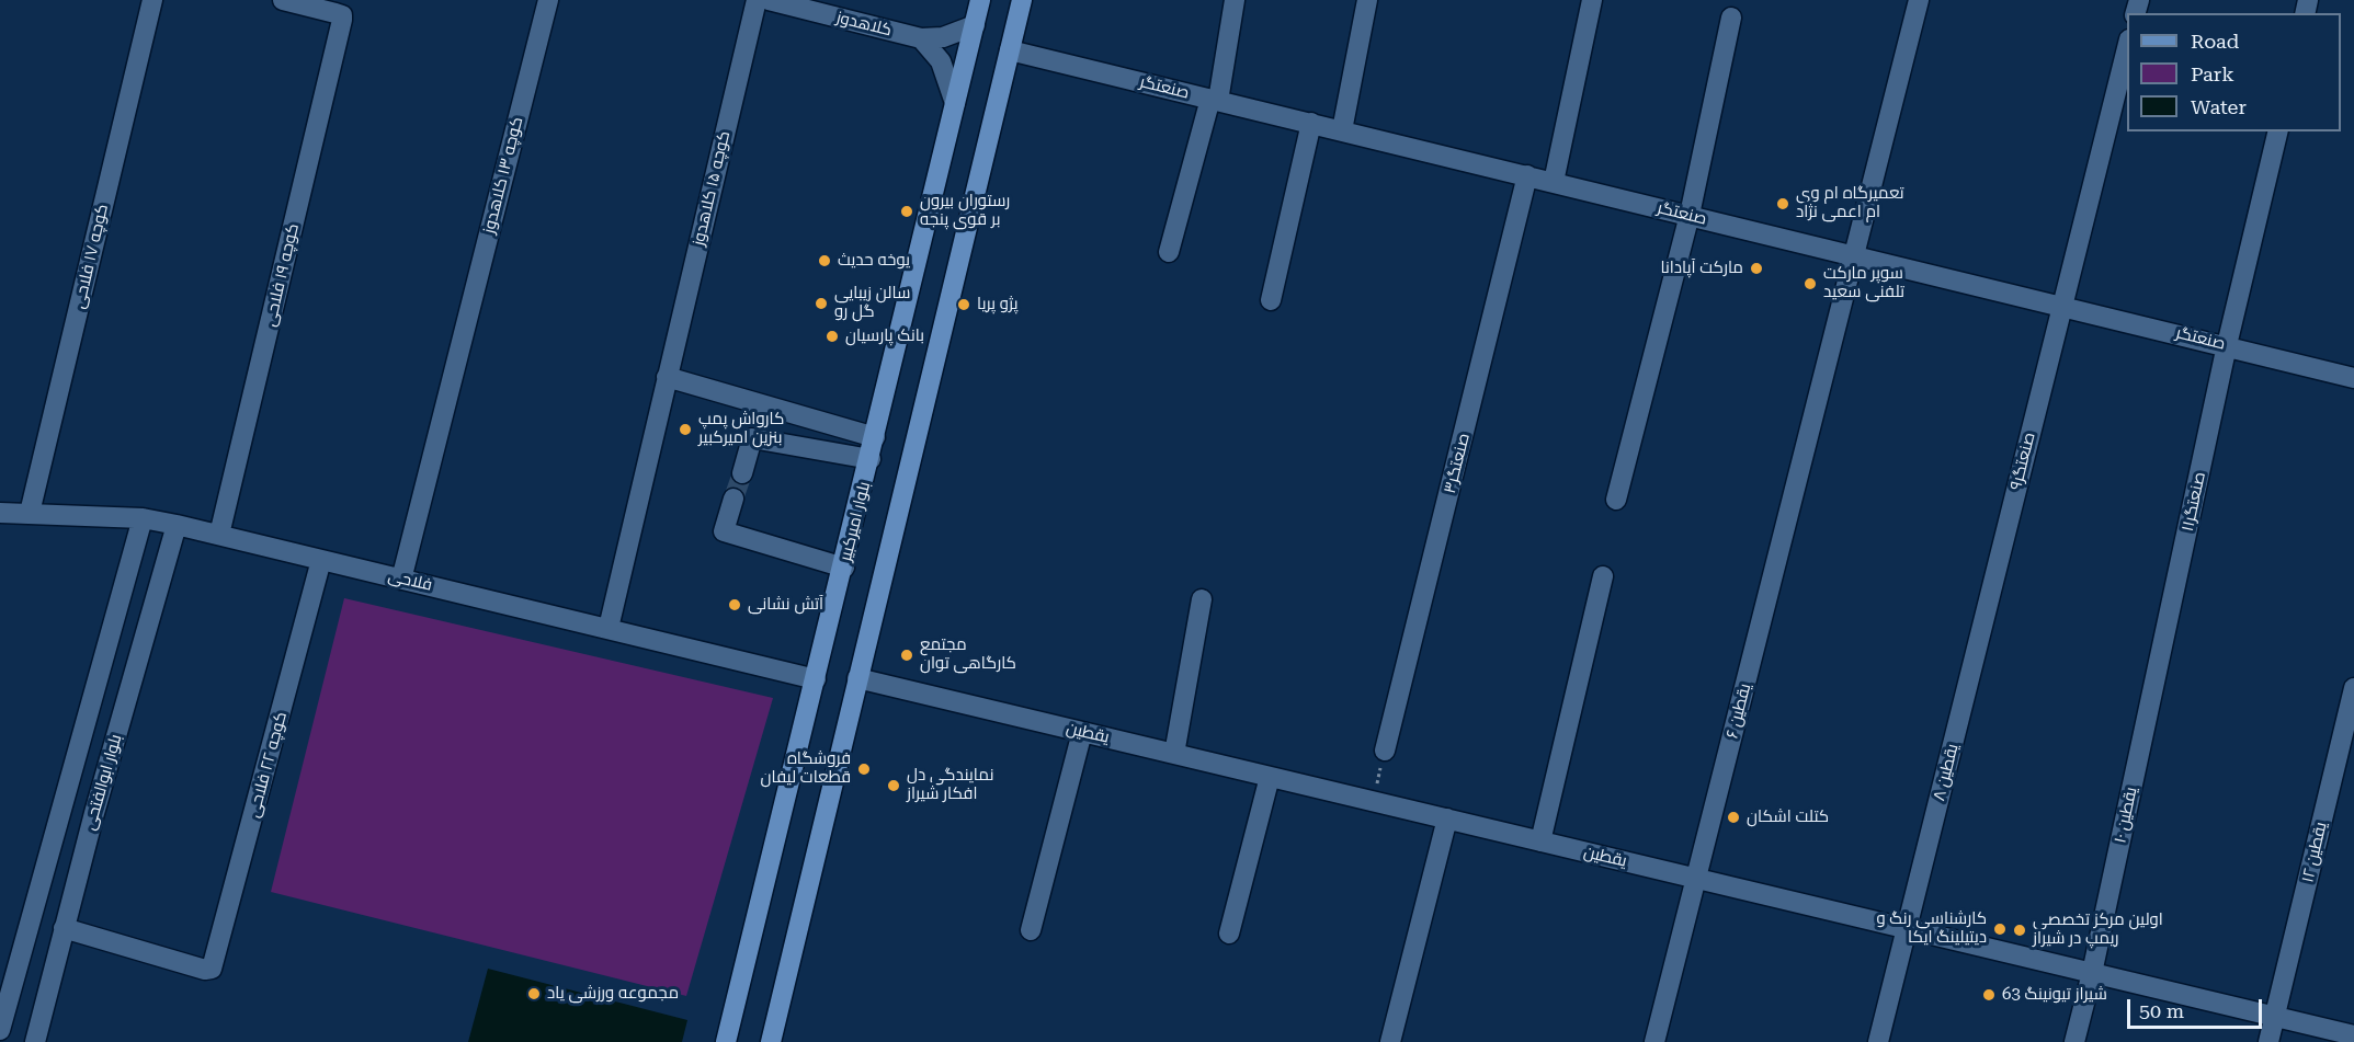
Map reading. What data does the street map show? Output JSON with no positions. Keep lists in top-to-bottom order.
{
  "streets": {
    "main road": ["بلوار امیرکبیر"],
    "street": [
      "کلاهدوز",
      "صنعتگر",
      "کوچه ۱۳ کلاهدوز",
      "کوچه ۱۵ کلاهدوز",
      "کوچه ۱۷ فلاحی",
      "کوچه ۱۹ فلاحی",
      "صنعتگر۹",
      "صنعتگر۳",
      "صنعتگر۱۱",
      "فلاحی",
      "یقطین ۶",
      "یقطین",
      "کوچه ۲۲ فلاحی",
      "یقطین ۸",
      "بلوار ابوالفتحی",
      "یقطین ۱۰",
      "یقطین ۱۲"
    ]
  },
  "crossings": [
    ["کلاهدوز", "بلوار امیرکبیر"],
    ["صنعتگر", "صنعتگر۹"],
    ["صنعتگر", "صنعتگر۳"],
    ["صنعتگر", "صنعتگر۱۱"],
    ["صنعتگر", "یقطین ۶"],
    ["کوچه ۱۳ کلاهدوز", "فلاحی"],
    ["کوچه ۱۵ کلاهدوز", "فلاحی"],
    ["کوچه ۱۷ فلاحی", "فلاحی"],
    ["کوچه ۱۹ فلاحی", "فلاحی"],
    ["صنعتگر۹", "یقطین ۸"],
    ["صنعتگر۱۱", "یقطین ۱۰"],
    ["بلوار امیرکبیر", "فلاحی"],
    ["فلاحی", "کوچه ۲۲ فلاحی"],
    ["فلاحی", "بلوار ابوالفتحی"],
    ["یقطین ۶", "یقطین"],
    ["یقطین", "یقطین ۸"],
    ["یقطین", "یقطین ۱۰"],
    ["یقطین", "یقطین ۱۲"],
    ["کوچه ۲۲ فلاحی", "بلوار ابوالفتحی"]
  ],
  "places": [
    "تعمیرگاه ام وی ام اعمی نژاد",
    "رستوران بیرون بر قوی پنجه",
    "یوخه حدیث",
    "مارکت آپادانا",
    "سوپر مارکت تلفنی سعید",
    "سالن زیبایی گل رو",
    "پژو پریا",
    "بانک پارسیان",
    "کارواش پمپ بنزین امیرکبیر",
    "آتش نشانی",
    "مجتمع کارگاهی توان",
    "فروشگاه قطعات لیفان",
    "نمایندگی دل افکار شیراز",
    "کتلت اشکان",
    "کارشناسی رنگ و دیتیلینگ ایکا",
    "اولین مرکز تخصصی ریمپ در شیراز",
    "مجموعه ورزشی یاد",
    "شیراز تیونینگ 63"
  ],
  "legend": ["Road", "Park", "Water"],
  "scale_bar": "50 m"
}
